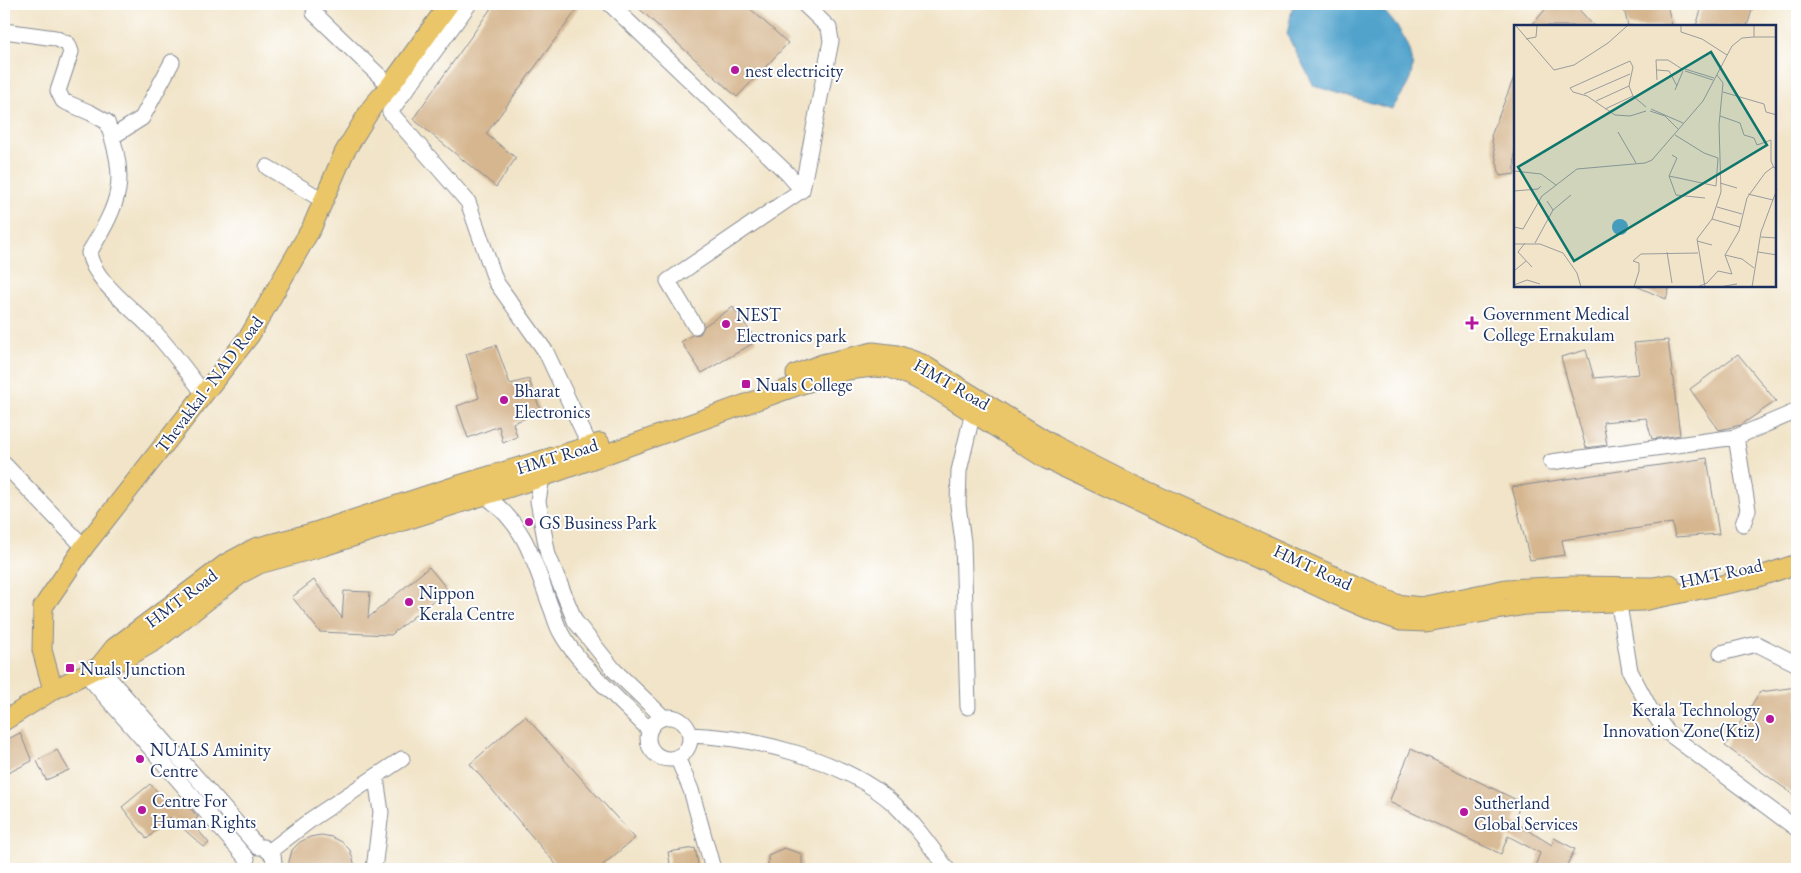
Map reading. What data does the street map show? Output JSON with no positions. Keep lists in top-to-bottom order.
{
  "streets": {
    "main road": ["Thevakkal - NAD Road", "HMT Road"]
  },
  "crossings": [
    ["Thevakkal - NAD Road", "HMT Road"]
  ],
  "places": {
    "other": [
      "nest electricity",
      "NEST Electronics park",
      "Bharat Electronics",
      "GS Business Park",
      "Nippon Kerala Centre",
      "Kerala Technology Innovation Zone(Ktiz)",
      "NUALS Aminity Centre",
      "Centre For Human Rights",
      "Sutherland Global Services"
    ],
    "health": ["Government Medical College Ernakulam"],
    "transit": ["Nuals College", "Nuals Junction"]
  }
}
